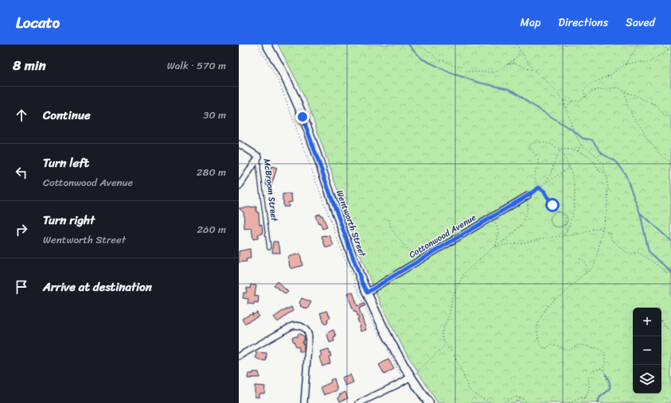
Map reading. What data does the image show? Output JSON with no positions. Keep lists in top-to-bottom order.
{
  "streets": {
    "main road": ["Wentworth Street"],
    "street": ["McBroom Street", "Cottonwood Avenue"]
  },
  "crossings": [
    ["Wentworth Street", "Cottonwood Avenue"]
  ],
  "page": {
    "header": "Locato",
    "nav": ["Map", "Directions", "Saved"],
    "heading": ["8 min", "Walk · 570 m"],
    "list": [
      ["Continue", "30 m"],
      ["Turn left", "Cottonwood Avenue", "280 m"],
      ["Turn right", "Wentworth Street", "260 m"],
      "Arrive at destination"
    ],
    "map_buttons": ["+", "−"]
  }
}
